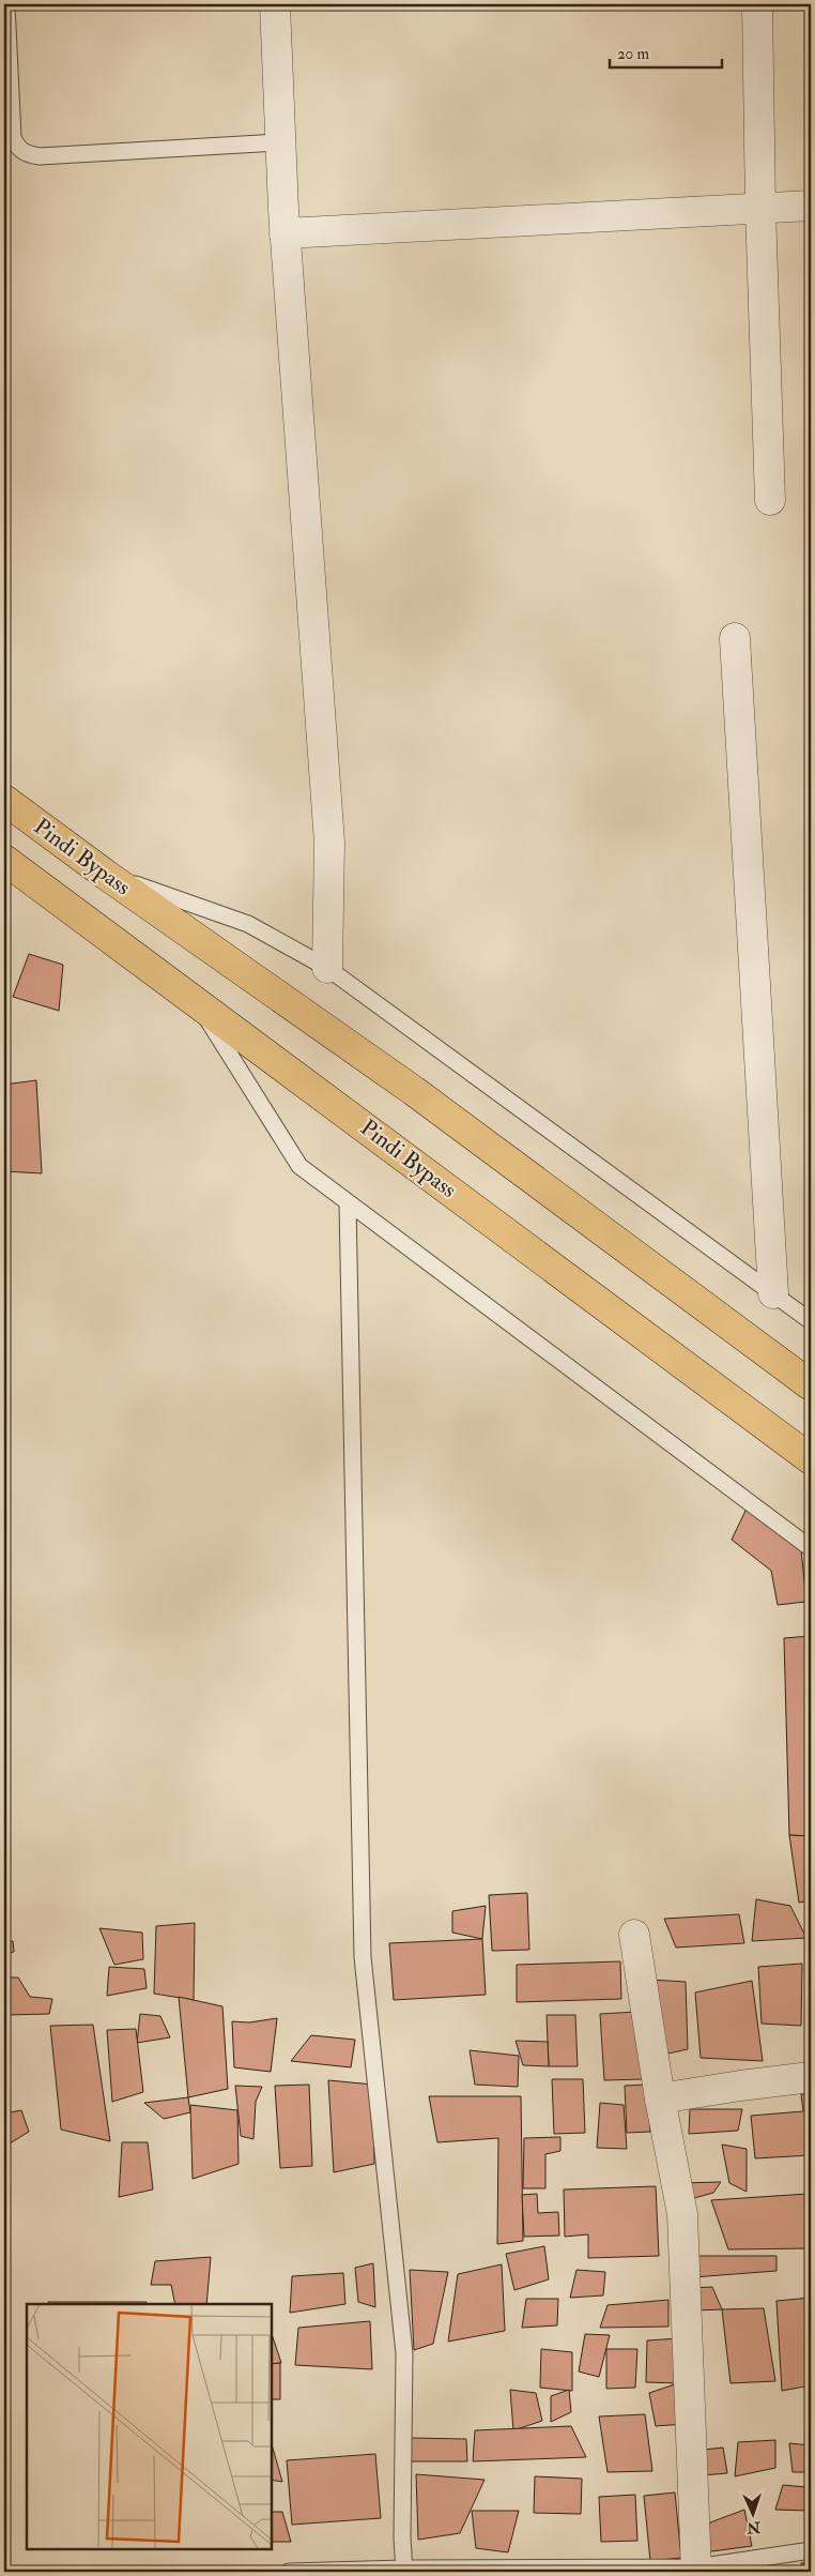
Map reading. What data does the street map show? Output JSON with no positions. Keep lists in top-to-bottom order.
{
  "streets": {
    "highway": ["Pindi Bypass"]
  },
  "scale_bar": "20 m",
  "north": "bottom"
}
